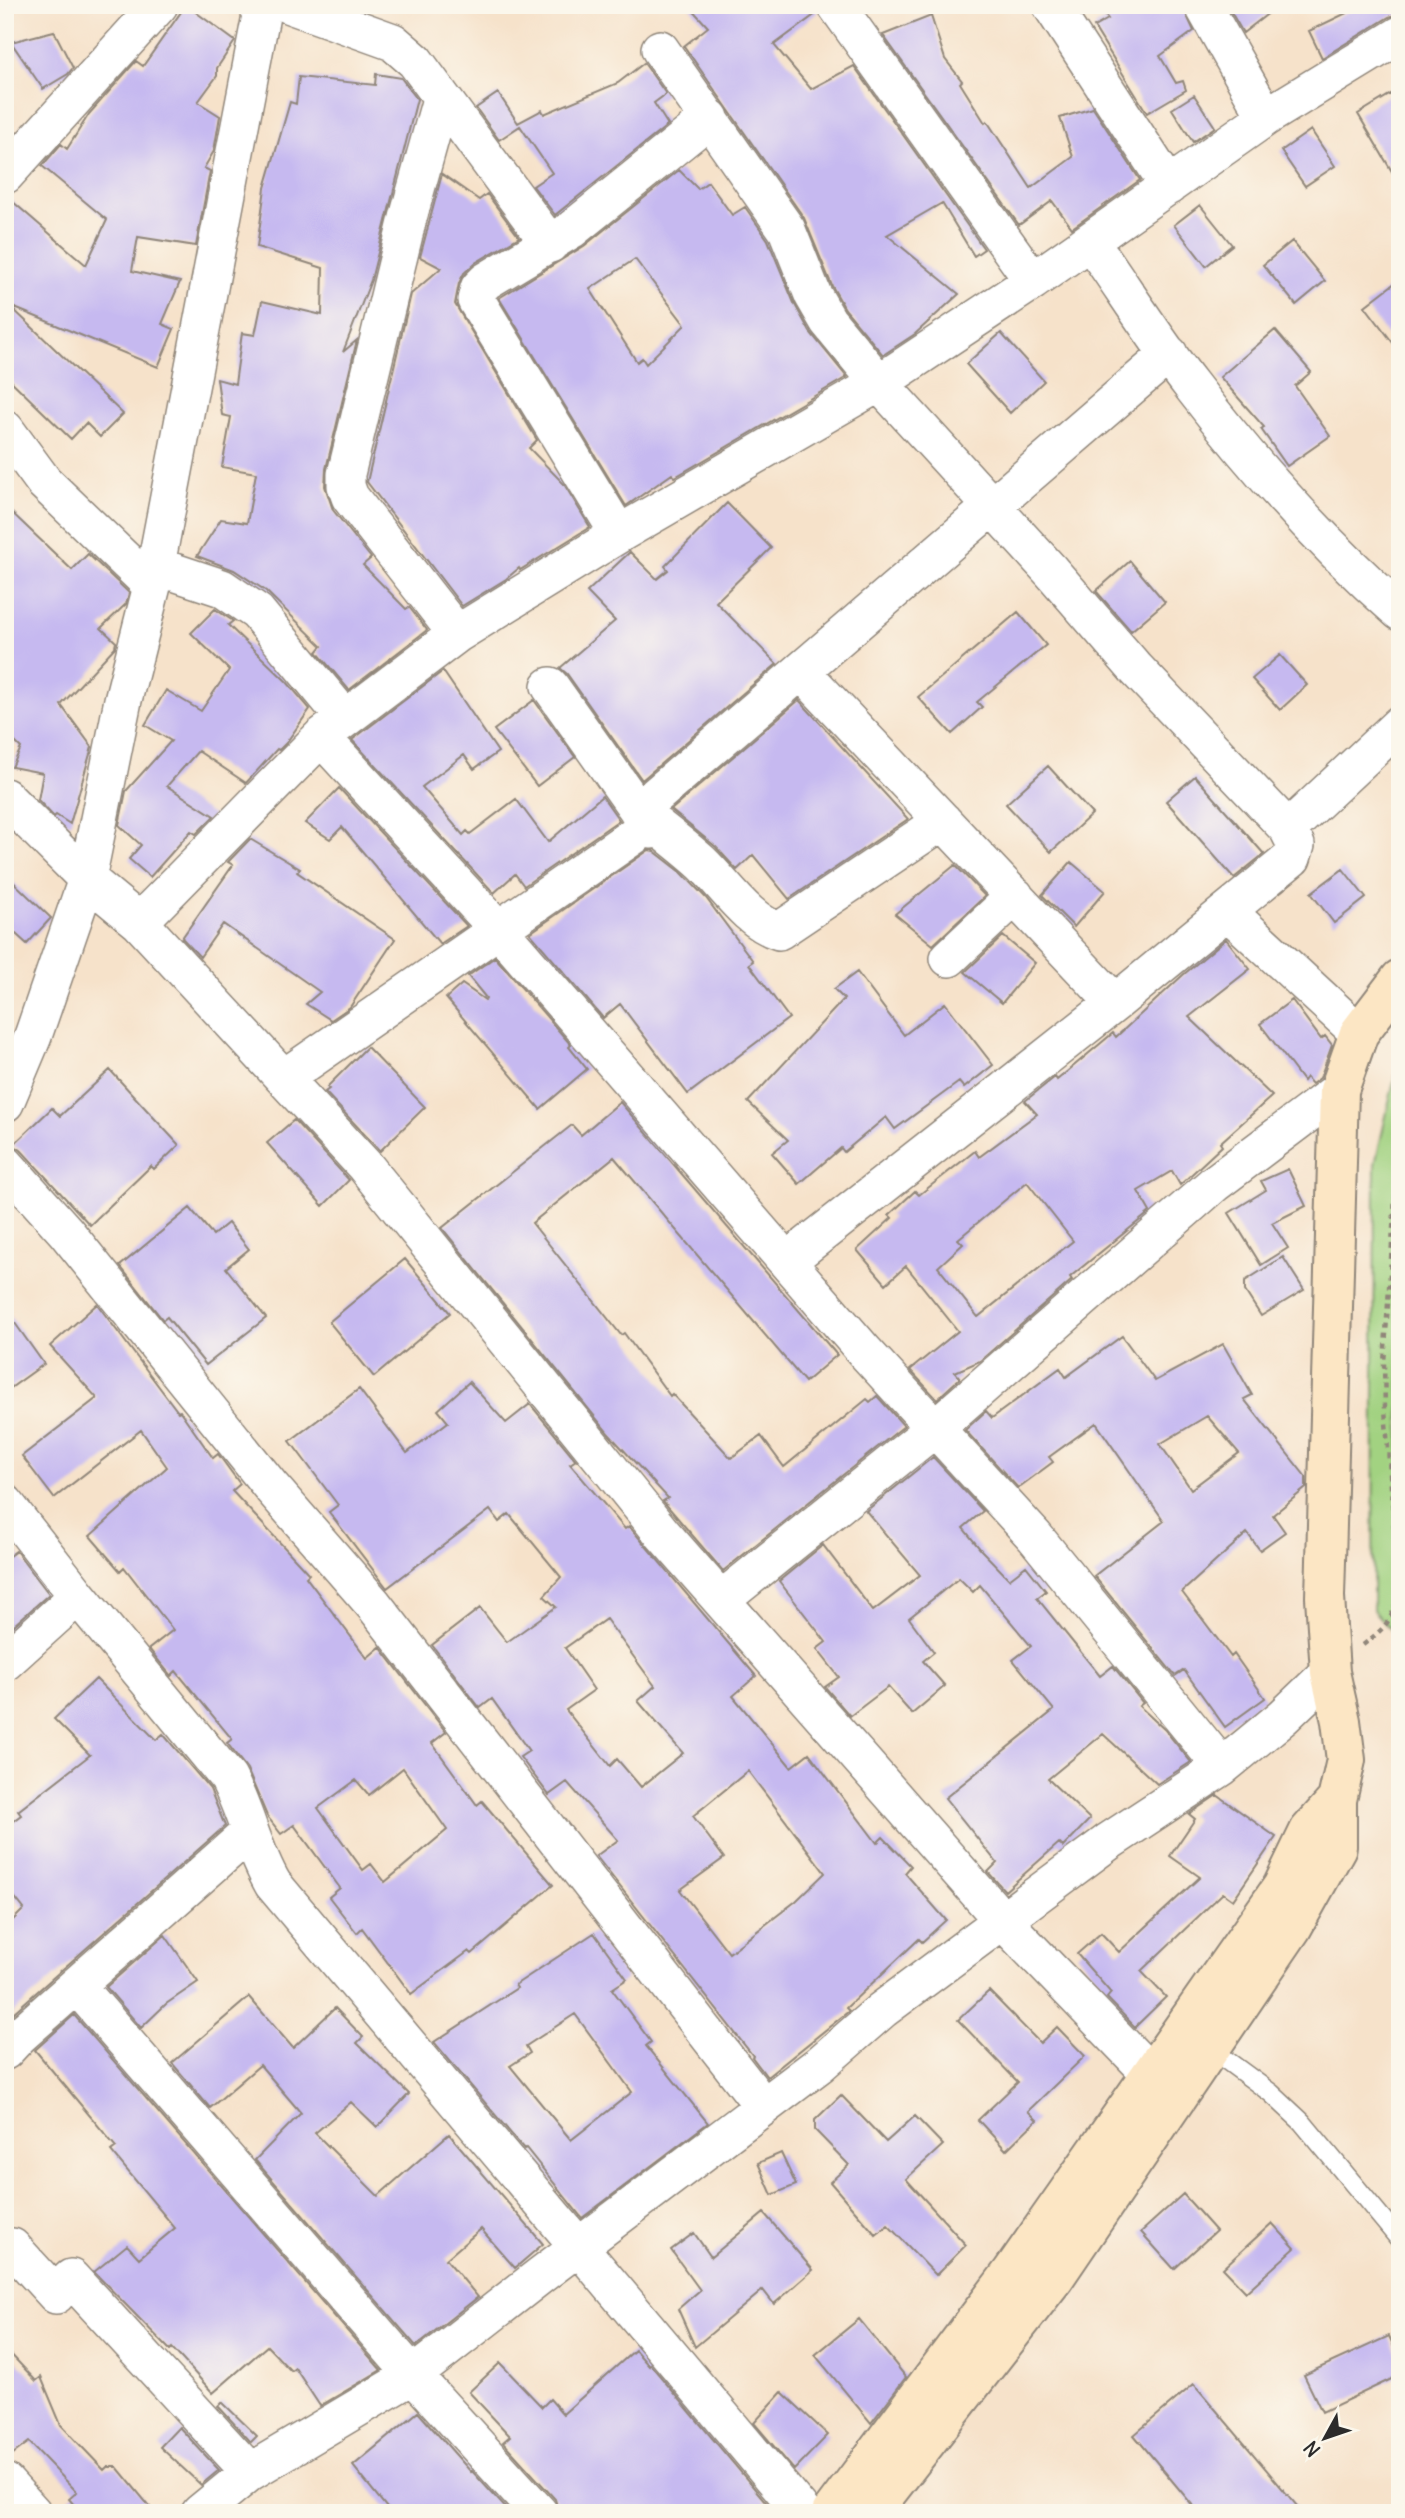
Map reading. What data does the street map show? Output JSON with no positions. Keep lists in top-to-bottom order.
{
  "north": "bottom left"
}
